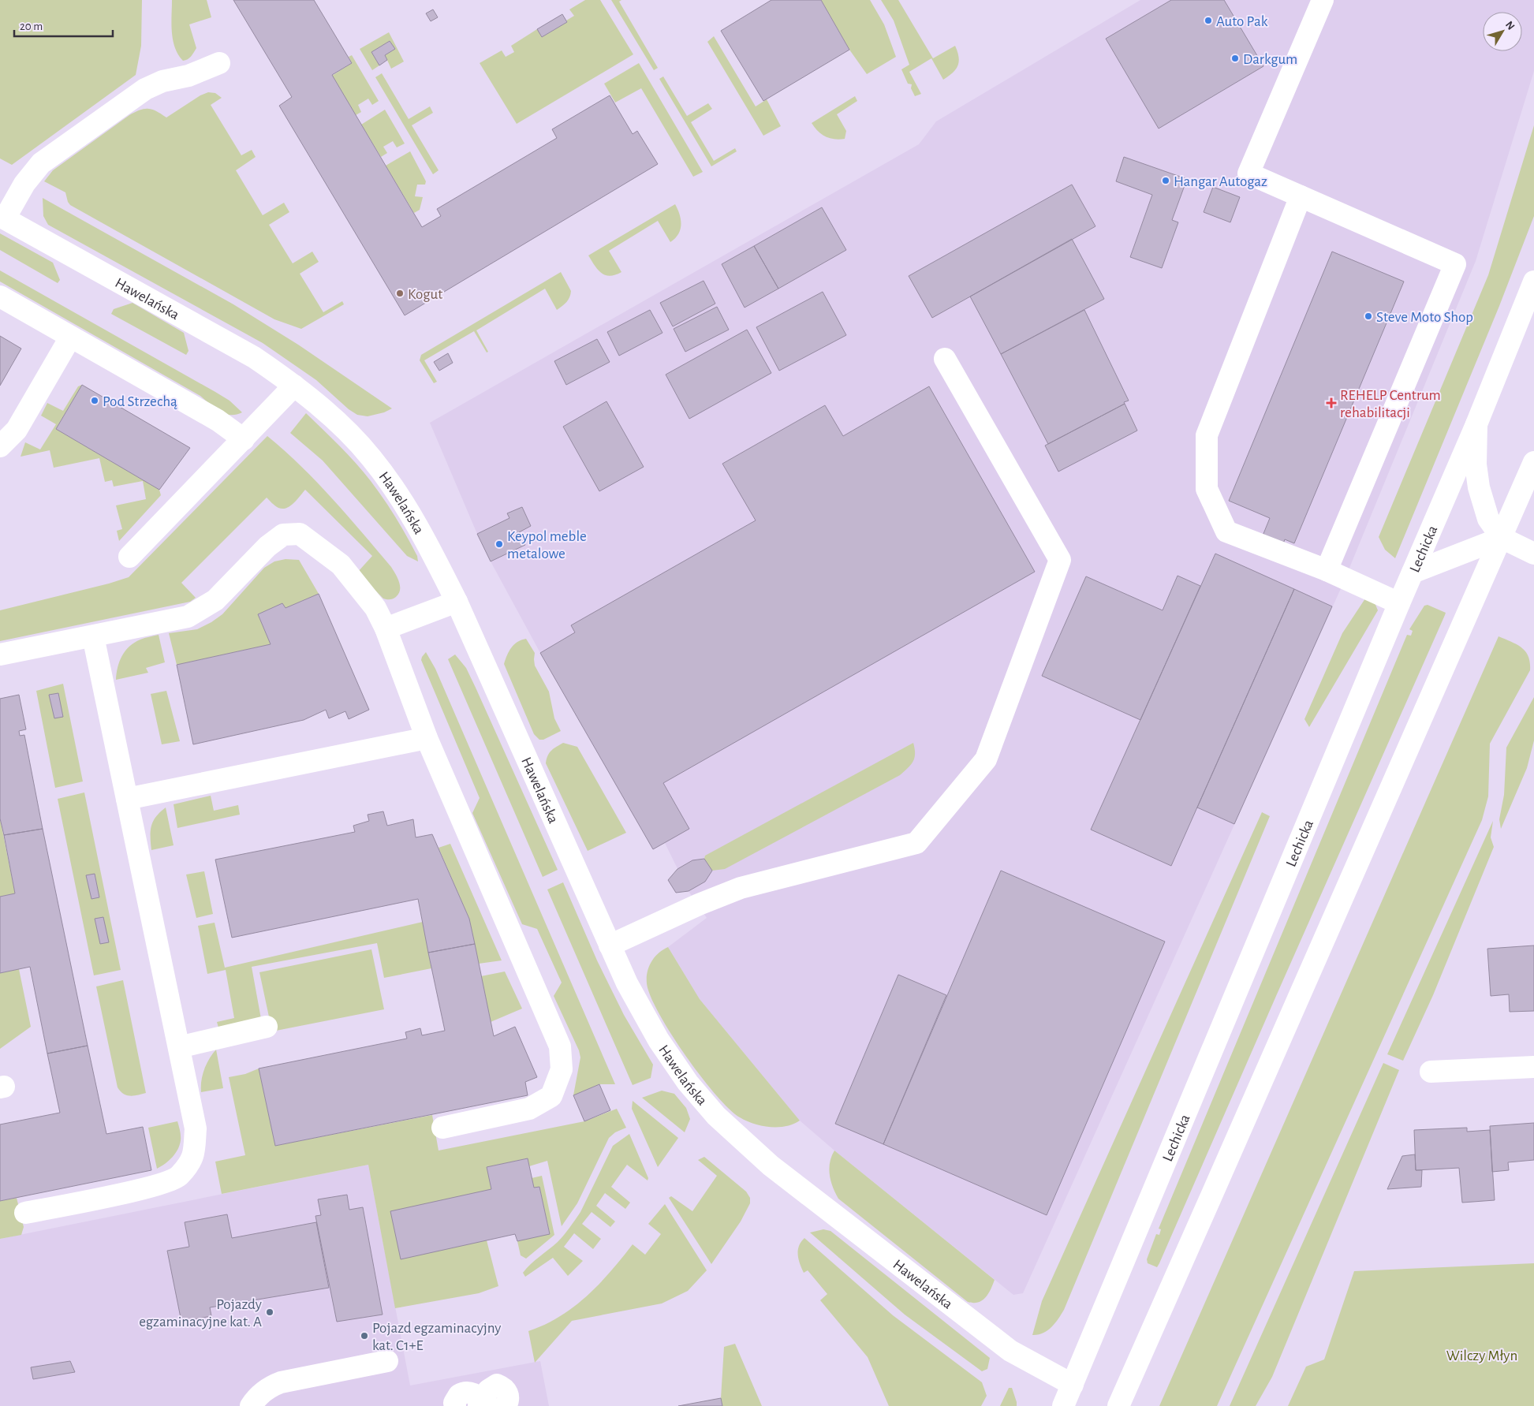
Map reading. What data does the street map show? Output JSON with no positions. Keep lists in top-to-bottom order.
{
  "streets": {
    "main road": ["Hawelańska", "Lechicka"]
  },
  "crossings": [
    ["Hawelańska", "Lechicka"]
  ],
  "parks": ["Wilczy Młyn"],
  "places": {
    "other": [
      "Auto Pak",
      "Darkgum",
      "Hangar Autogaz",
      "Kogut",
      "Steve Moto Shop",
      "Pod Strzechą",
      "Keypol meble metalowe",
      "Pojazdy egzaminacyjne kat. A",
      "Pojazd egzaminacyjny kat. C1+E"
    ],
    "health": ["REHELP Centrum rehabilitacji"]
  },
  "scale_bar": "20 m",
  "north": "top right"
}
